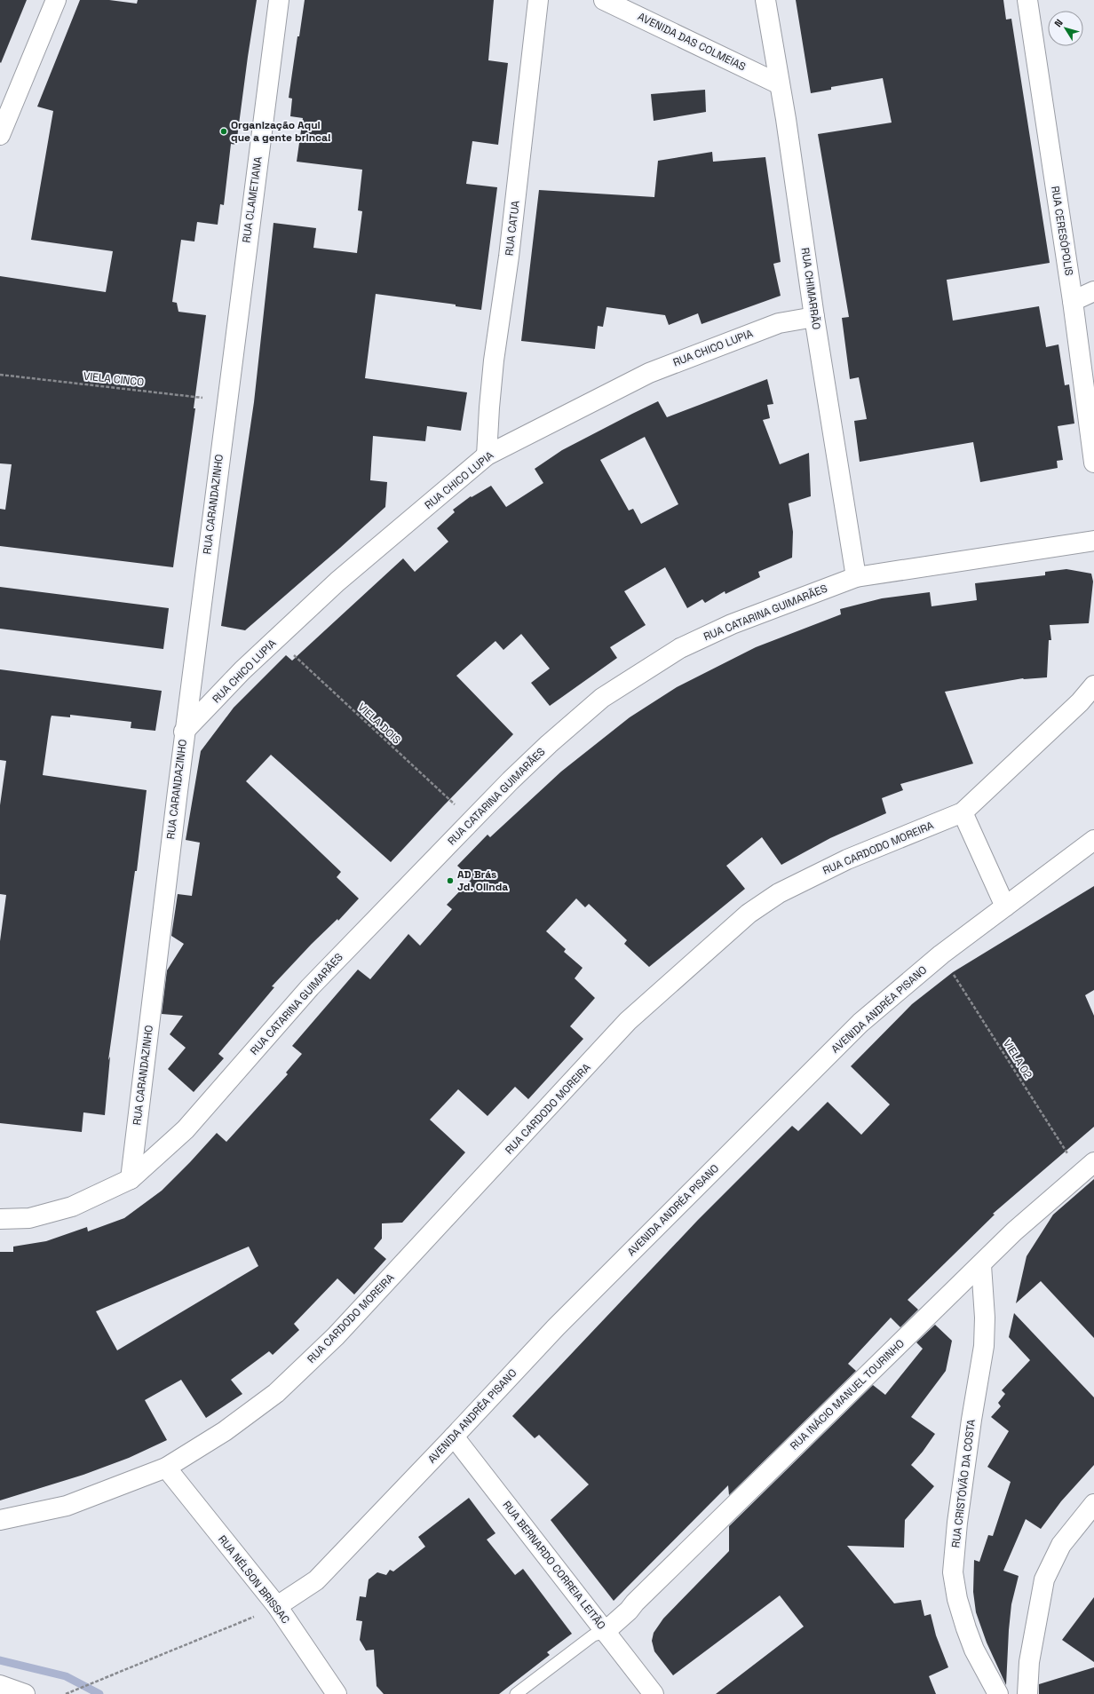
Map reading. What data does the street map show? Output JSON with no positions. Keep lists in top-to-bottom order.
{
  "streets": {
    "street": [
      "AVENIDA DAS COLMEIAS",
      "RUA CLAMETIANA",
      "RUA CATUA",
      "RUA CERESÓPOLIS",
      "RUA CHIMARRÃO",
      "RUA CHICO LUPIA",
      "RUA CARANDAZINHO",
      "RUA CATARINA GUIMARÃES",
      "RUA CARDODO MOREIRA",
      "AVENIDA ANDRÉA PISANO",
      "RUA INÁCIO MANUEL TOURINHO",
      "RUA CRISTÓVÃO DA COSTA",
      "RUA BERNARDO CORREIA LEITÃO",
      "RUA NÉLSON BRISSAC"
    ],
    "path": ["VIELA CINCO", "VIELA DOIS", "VIELA 02"]
  },
  "crossings": [
    ["AVENIDA DAS COLMEIAS", "RUA CHIMARRÃO"],
    ["RUA CLAMETIANA", "VIELA CINCO"],
    ["RUA CLAMETIANA", "RUA CARANDAZINHO"],
    ["RUA CATUA", "RUA CHICO LUPIA"],
    ["RUA CHIMARRÃO", "RUA CHICO LUPIA"],
    ["RUA CHIMARRÃO", "RUA CATARINA GUIMARÃES"],
    ["RUA CHICO LUPIA", "RUA CARANDAZINHO"],
    ["RUA CHICO LUPIA", "VIELA DOIS"],
    ["VIELA CINCO", "RUA CARANDAZINHO"],
    ["RUA CARANDAZINHO", "RUA CATARINA GUIMARÃES"],
    ["RUA CATARINA GUIMARÃES", "VIELA DOIS"],
    ["RUA CARDODO MOREIRA", "RUA NÉLSON BRISSAC"],
    ["AVENIDA ANDRÉA PISANO", "VIELA 02"],
    ["AVENIDA ANDRÉA PISANO", "RUA BERNARDO CORREIA LEITÃO"],
    ["AVENIDA ANDRÉA PISANO", "RUA NÉLSON BRISSAC"],
    ["VIELA 02", "RUA INÁCIO MANUEL TOURINHO"],
    ["RUA INÁCIO MANUEL TOURINHO", "RUA CRISTÓVÃO DA COSTA"],
    ["RUA INÁCIO MANUEL TOURINHO", "RUA BERNARDO CORREIA LEITÃO"]
  ],
  "places": ["Organização Aqui que a gente brinca!", "AD Brás Jd. Olinda"],
  "north": "top left"
}
